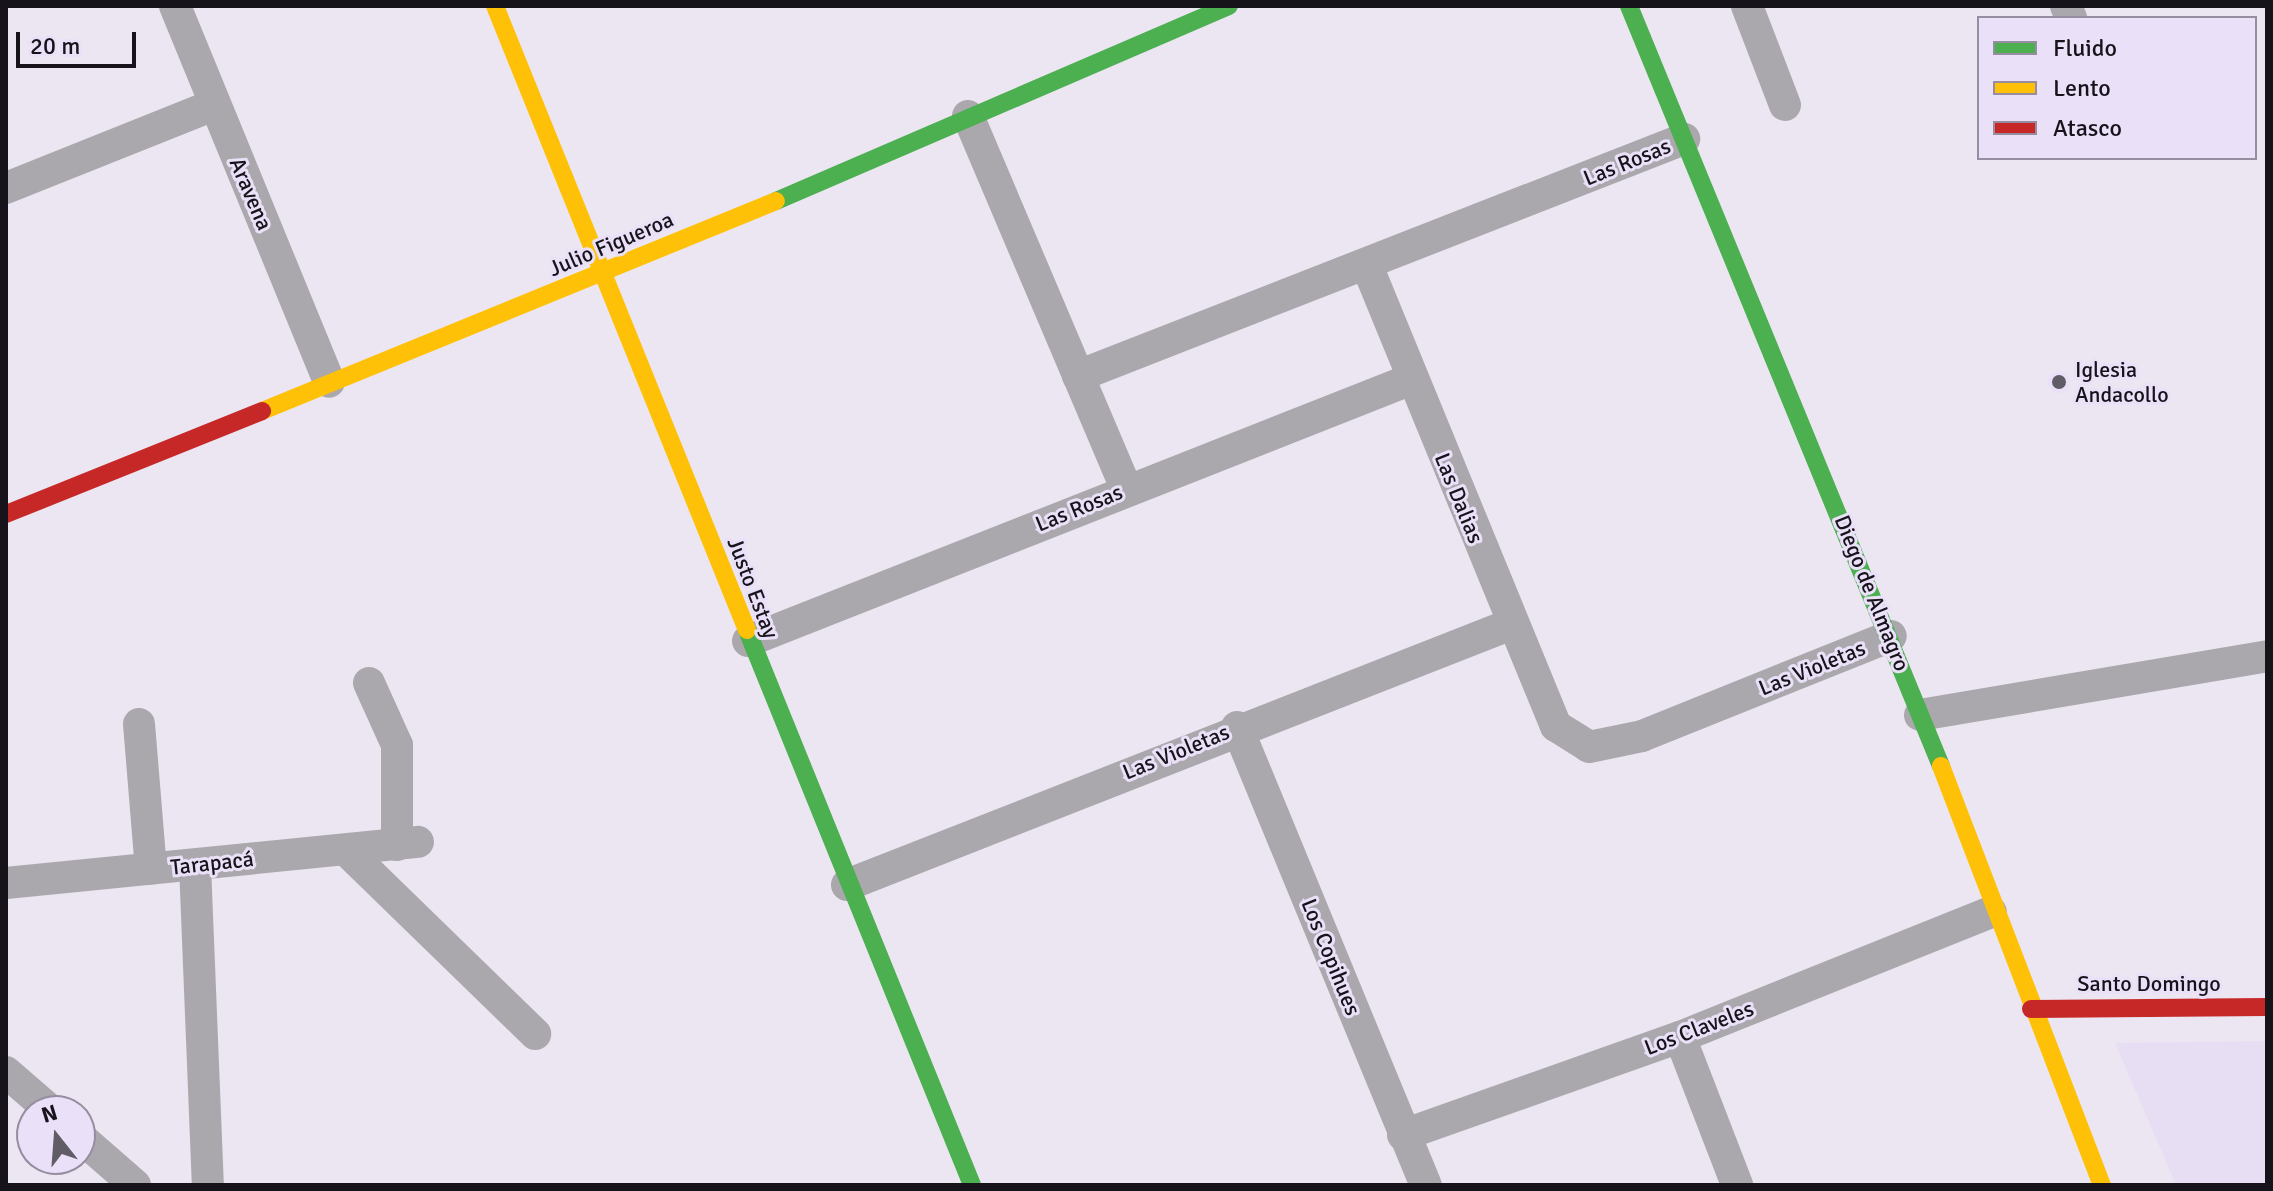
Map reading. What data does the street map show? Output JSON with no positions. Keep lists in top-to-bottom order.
{
  "streets": {
    "street": [
      "Las Rosas",
      "Aravena",
      "Julio Figueroa",
      "Las Dalias",
      "Justo Estay",
      "Diego de Almagro",
      "Las Violetas",
      "Tarapacá",
      "Los Copihues",
      "Santo Domingo",
      "Los Claveles"
    ]
  },
  "crossings": [
    ["Las Rosas", "Las Dalias"],
    ["Las Rosas", "Justo Estay"],
    ["Las Rosas", "Diego de Almagro"],
    ["Aravena", "Julio Figueroa"],
    ["Julio Figueroa", "Justo Estay"],
    ["Las Dalias", "Las Violetas"],
    ["Justo Estay", "Las Violetas"],
    ["Diego de Almagro", "Las Violetas"],
    ["Diego de Almagro", "Santo Domingo"],
    ["Diego de Almagro", "Los Claveles"],
    ["Las Violetas", "Los Copihues"],
    ["Los Copihues", "Los Claveles"]
  ],
  "places": ["Iglesia Andacollo"],
  "legend": ["Fluido", "Lento", "Atasco"],
  "scale_bar": "20 m",
  "north": "top"
}
